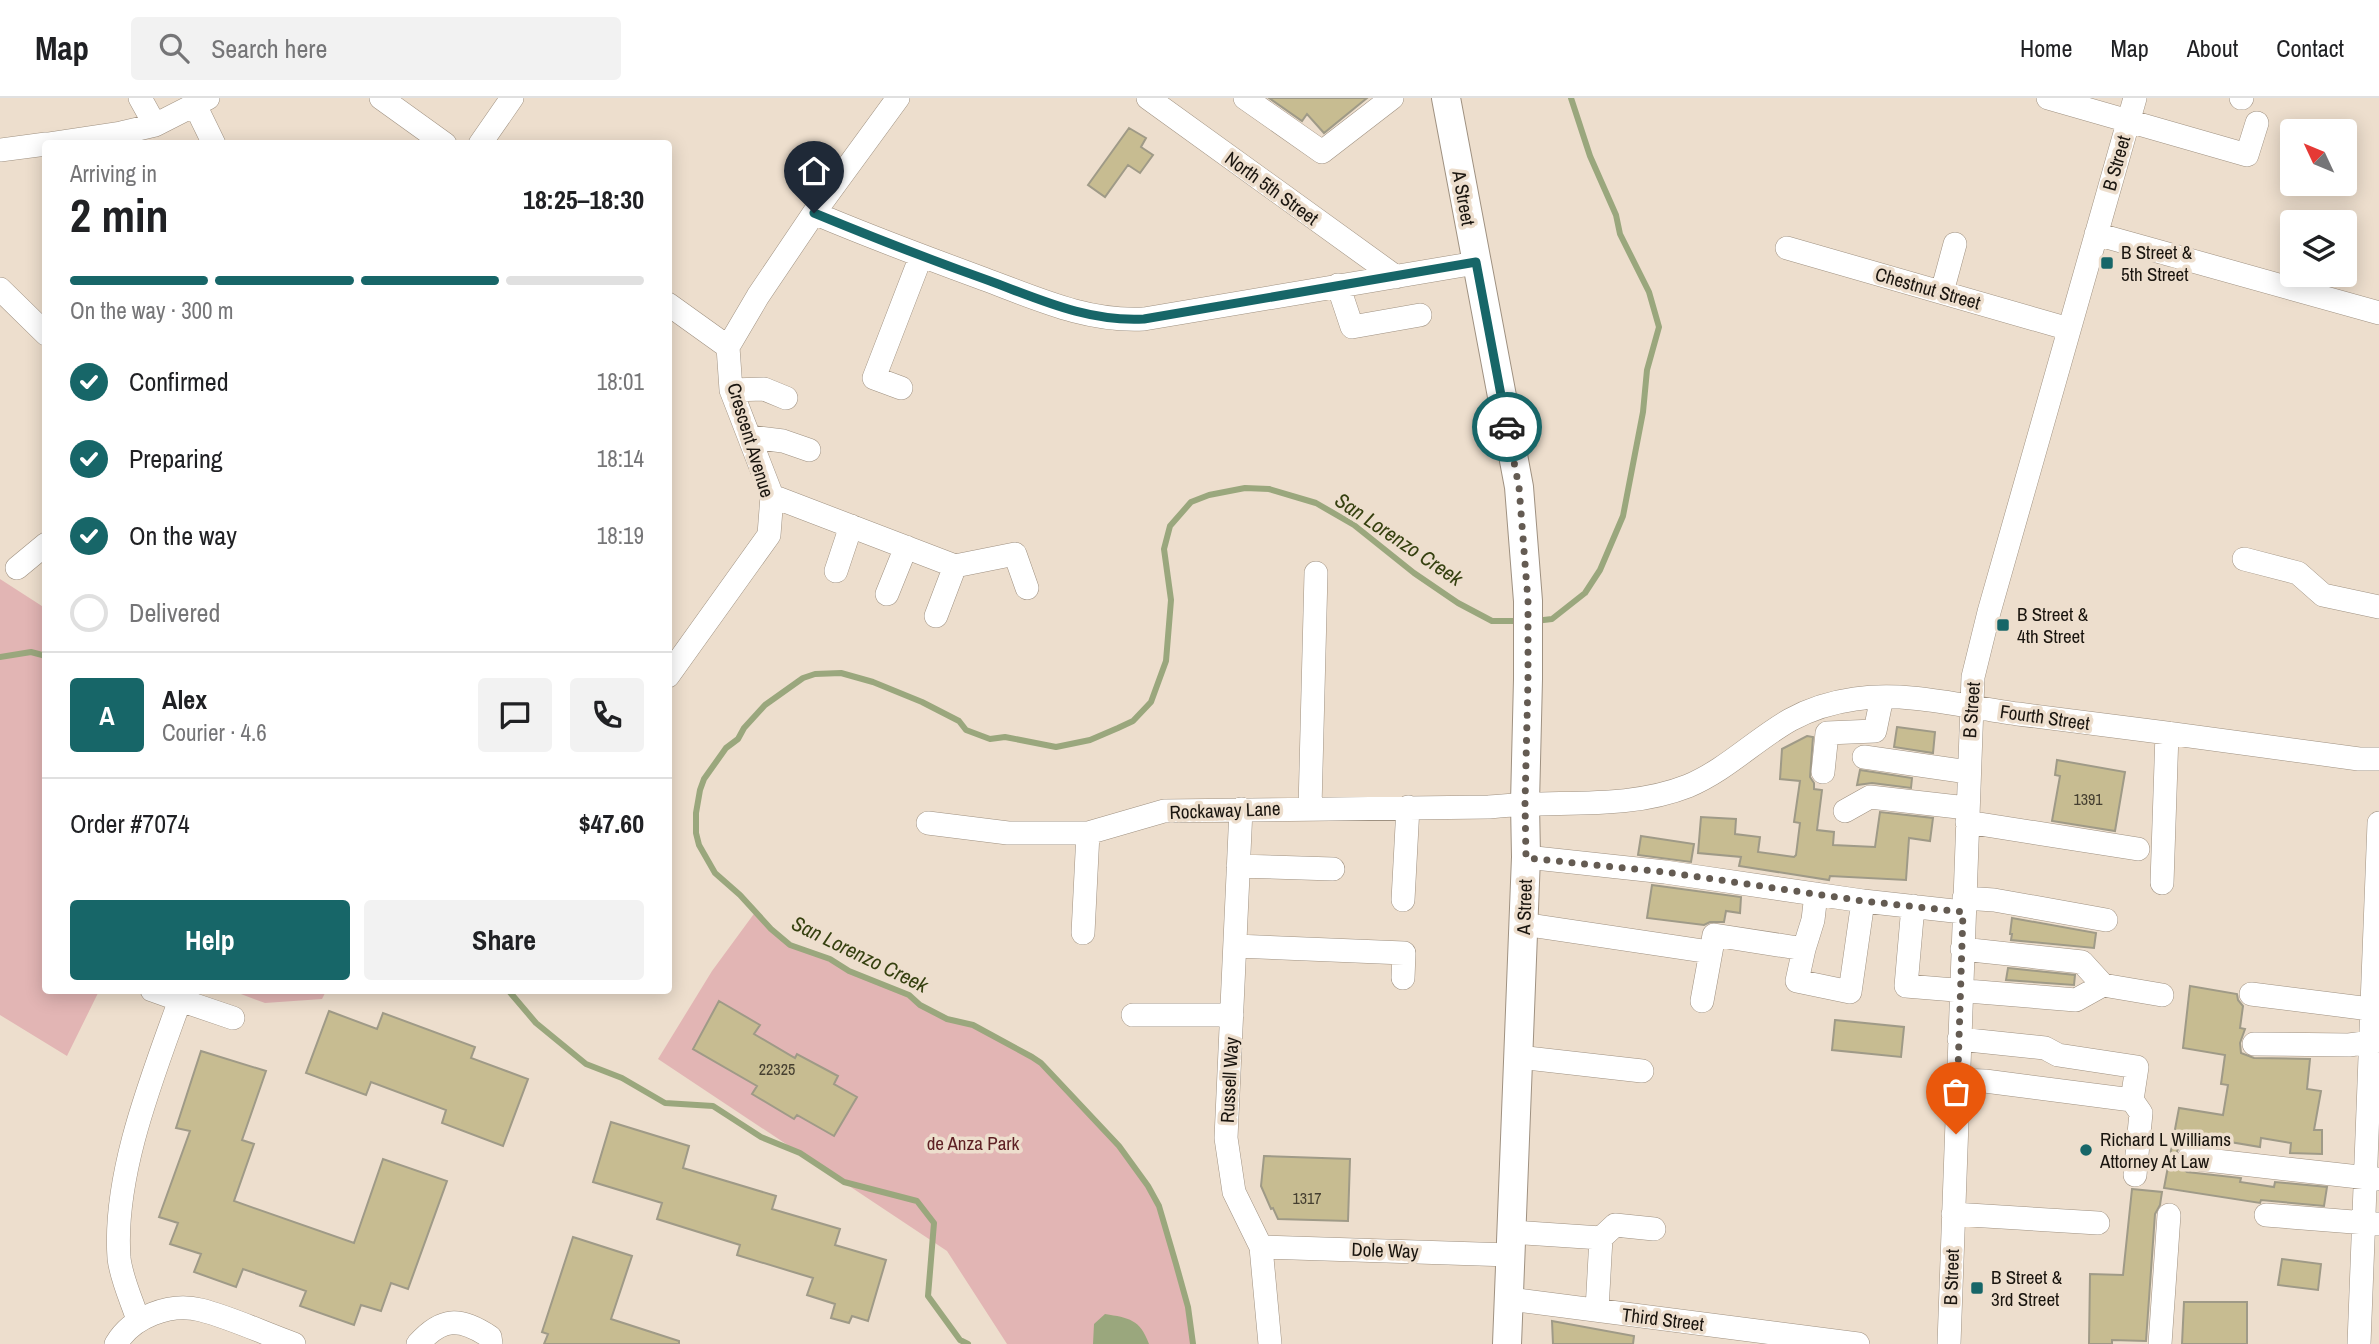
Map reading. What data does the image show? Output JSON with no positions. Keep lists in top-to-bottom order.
{
  "streets": {
    "main road": ["A Street"],
    "street": [
      "B Street",
      "North 5th Street",
      "Chestnut Street",
      "Crescent Avenue",
      "Fourth Street",
      "Rockaway Lane",
      "Russell Way",
      "Dole Way",
      "Third Street"
    ]
  },
  "crossings": [
    ["B Street", "Chestnut Street"],
    ["B Street", "Fourth Street"],
    ["A Street", "Fourth Street"],
    ["A Street", "Rockaway Lane"],
    ["A Street", "Dole Way"],
    ["A Street", "Third Street"],
    ["Fourth Street", "Rockaway Lane"],
    ["Rockaway Lane", "Russell Way"],
    ["Russell Way", "Dole Way"]
  ],
  "water": ["San Lorenzo Creek"],
  "parks": ["de Anza Park"],
  "places": {
    "transit": ["B Street & 5th Street", "B Street & 4th Street", "B Street & 3rd Street"],
    "other": ["Richard L Williams Attorney At Law"]
  },
  "house_numbers": ["1391", "22325", "1317"],
  "north": "top left",
  "page": {
    "header": "Map",
    "search": "Search here",
    "nav": [
      "Home",
      "Map",
      "About",
      "Contact"
    ],
    "heading": ["2 min", "Arriving in", "18:25–18:30"],
    "panel": [
      "Alex",
      "Courier · 4.6",
      "Order #7074",
      "$47.60"
    ],
    "bar": "On the way · 300 m",
    "list": [
      ["Confirmed", "18:01"],
      ["Preparing", "18:14"],
      ["On the way", "18:19"],
      "Delivered"
    ],
    "round": "A",
    "buttons": ["Help", "Share"]
  }
}
